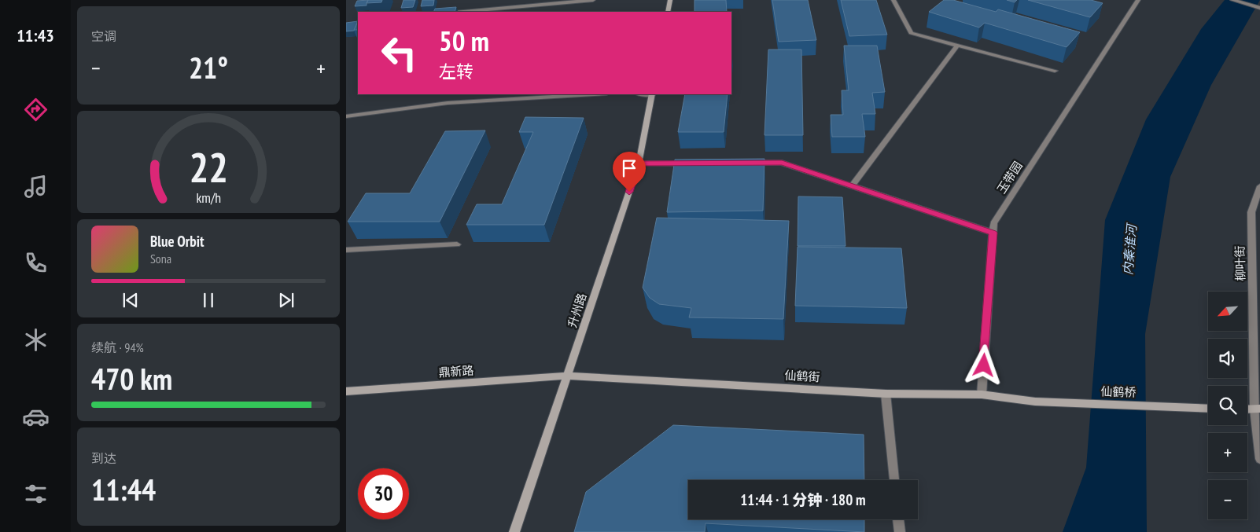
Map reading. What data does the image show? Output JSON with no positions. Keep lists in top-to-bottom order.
{
  "streets": {
    "street": [
      "玉带园",
      "柳叶街",
      "升州路",
      "鼎新路",
      "仙鹤街",
      "仙鹤桥"
    ]
  },
  "crossings": [
    ["玉带园", "仙鹤街"],
    ["升州路", "鼎新路"],
    ["升州路", "仙鹤街"],
    ["鼎新路", "仙鹤街"],
    ["仙鹤街", "仙鹤桥"]
  ],
  "water": ["内秦淮河"],
  "north": "bottom left",
  "page": {
    "tabs": "11:43",
    "tile": [
      "空调",
      ["续航 · 94%", "470 km"],
      ["到达", "11:44"]
    ],
    "turn": ["50 m", "左转"],
    "heat": ["−", "21°", "+"],
    "song": ["Blue Orbit", "Sona"],
    "map_buttons": ["+", "−"],
    "limit": "30",
    "trip": "11:44 · 1 分钟 · 180 m",
    "gauge": ["22", "km/h"]
  }
}
